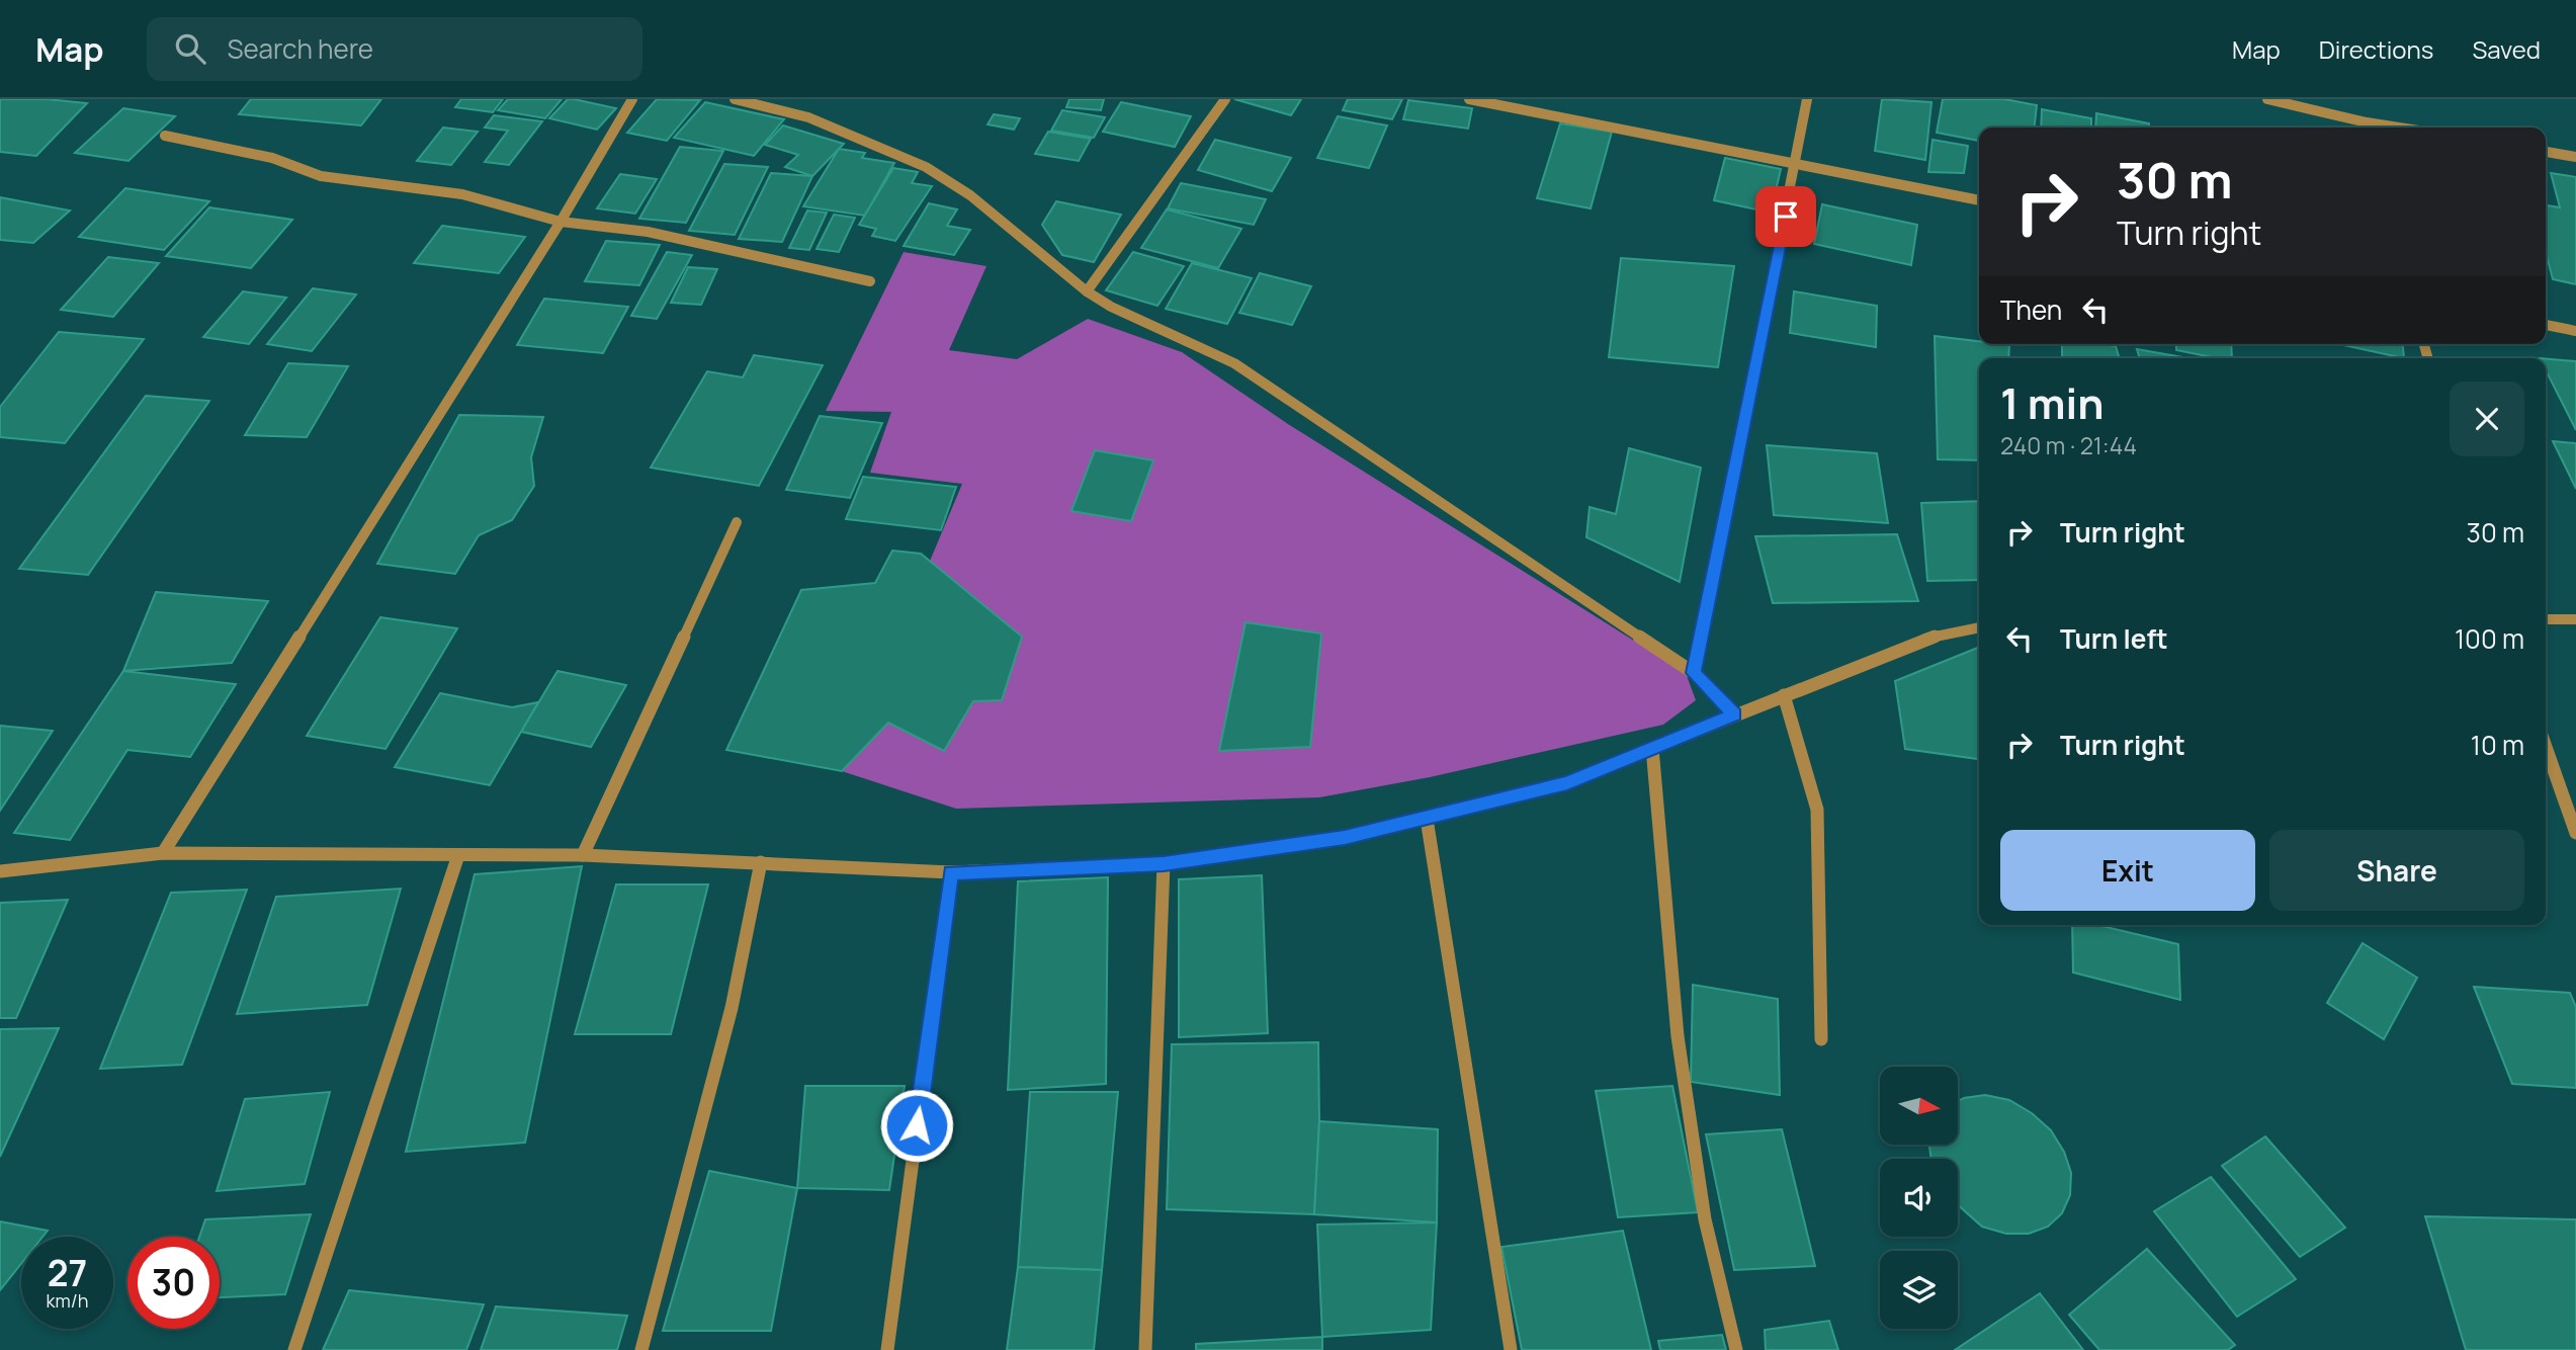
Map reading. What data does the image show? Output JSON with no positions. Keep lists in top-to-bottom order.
{
  "north": "right",
  "page": {
    "header": "Map",
    "search": "Search here",
    "nav": ["Map", "Directions", "Saved"],
    "turn": ["30 m", "Turn right"],
    "then": "Then",
    "heading": ["1 min", "240 m · 21:44"],
    "list": [
      {
        "name": "Turn right",
        "value": "30 m"
      },
      {
        "name": "Turn left",
        "value": "100 m"
      },
      {
        "name": "Turn right",
        "value": "10 m"
      }
    ],
    "buttons": ["Exit", "Share"],
    "speed": "27 km/h",
    "limit": "30"
  }
}
